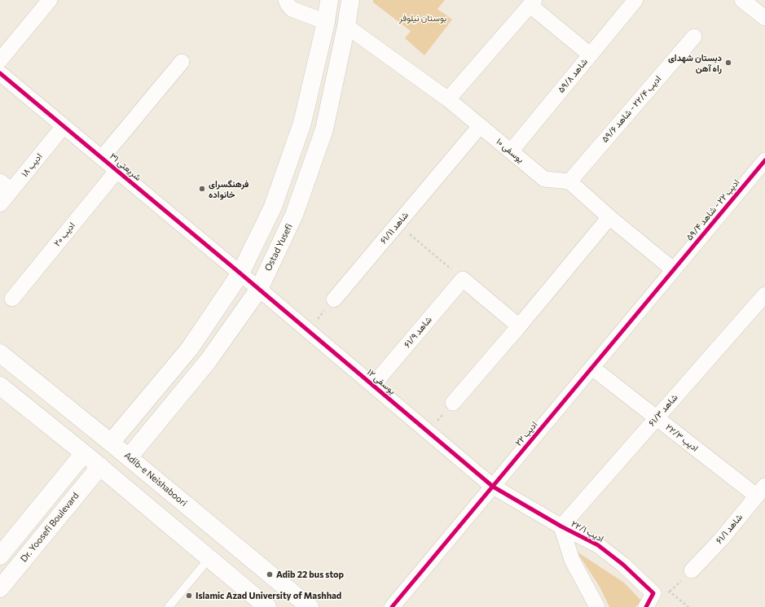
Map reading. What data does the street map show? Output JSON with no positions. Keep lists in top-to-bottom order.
{
  "streets": {
    "street": [
      "شاهد ۵۹/۸",
      "ادیب ۲۲/۴ - شاهد ۵۹/۶",
      "یوسفی ۱۰",
      "ادیب ۱۸",
      "شریعتی ۳۱",
      "ادیب ۲۲ - شاهد ۵۹/۴",
      "شاهد ۶۱/۱۱",
      "ادیب ۲۰",
      "Ostad Yusefi",
      "شاهد ۶۱/۹",
      "یوسفی ۱۲",
      "شاهد ۶۱/۳",
      "ادیب ۲۲",
      "ادیب ۲۲/۳",
      "Adib-e Neishaboori",
      "Dr. Yoosefi Boulevard",
      "شاهد ۶۱/۱",
      "ادیب ۲۲/۱"
    ]
  },
  "crossings": [
    ["شاهد ۵۹/۸", "یوسفی ۱۰"],
    ["ادیب ۲۲/۴ - شاهد ۵۹/۶", "یوسفی ۱۰"],
    ["یوسفی ۱۰", "شاهد ۶۱/۱۱"],
    ["یوسفی ۱۰", "Ostad Yusefi"],
    ["ادیب ۱۸", "شریعتی ۳۱"],
    ["شریعتی ۳۱", "ادیب ۲۰"],
    ["شریعتی ۳۱", "Ostad Yusefi"],
    ["شریعتی ۳۱", "یوسفی ۱۲"],
    ["ادیب ۲۲ - شاهد ۵۹/۴", "ادیب ۲۲"],
    ["Ostad Yusefi", "یوسفی ۱۲"],
    ["Ostad Yusefi", "Adib-e Neishaboori"],
    ["شاهد ۶۱/۹", "یوسفی ۱۲"],
    ["یوسفی ۱۲", "ادیب ۲۲"],
    ["یوسفی ۱۲", "ادیب ۲۲/۱"],
    ["شاهد ۶۱/۳", "ادیب ۲۲/۳"],
    ["شاهد ۶۱/۳", "ادیب ۲۲/۱"],
    ["ادیب ۲۲", "ادیب ۲۲/۳"],
    ["ادیب ۲۲", "ادیب ۲۲/۱"],
    ["ادیب ۲۲/۳", "شاهد ۶۱/۱"]
  ],
  "parks": ["بوستان نیلوفر"],
  "places": [
    "دبستان شهدای راه آهن",
    "فرهنگسرای خانواده",
    "Adib 22 bus stop",
    "Islamic Azad University of Mashhad"
  ]
}
